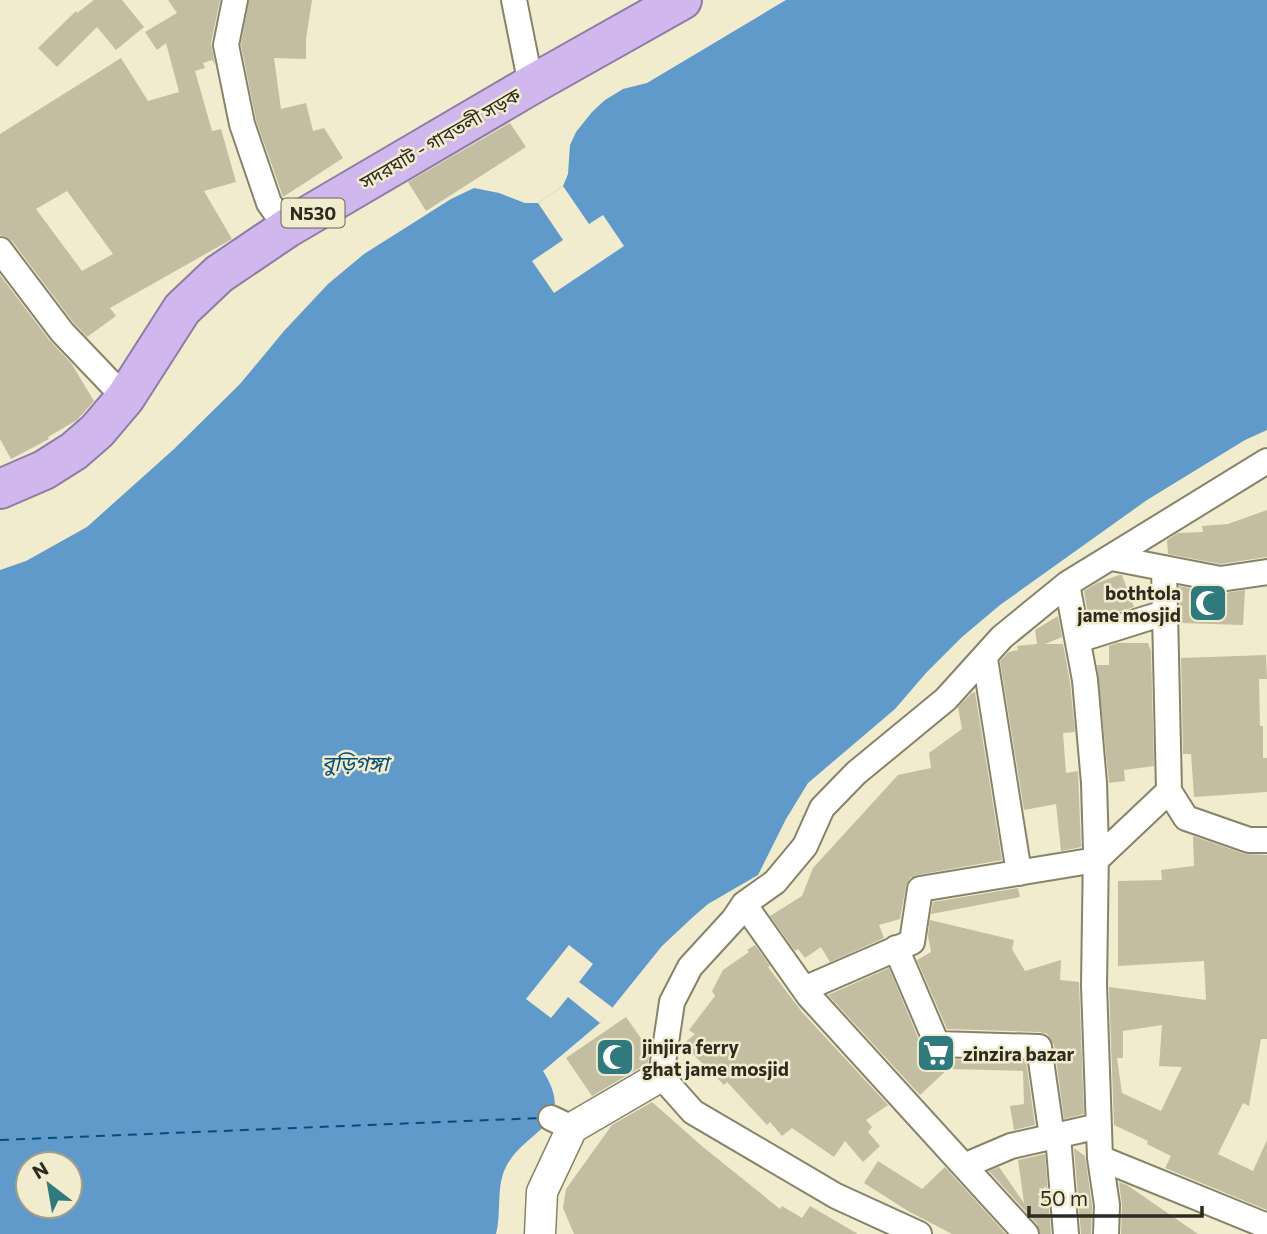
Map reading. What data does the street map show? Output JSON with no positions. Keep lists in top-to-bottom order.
{
  "streets": {
    "highway": ["সদরঘাট - গাবতলী সড়ক", "N530"]
  },
  "water": ["বুড়িগঙ্গা"],
  "places": {
    "mosque": ["bothtola jame mosjid", "jinjira ferry ghat jame mosjid"],
    "supermarket": ["zinzira bazar"]
  },
  "scale_bar": "50 m",
  "north": "top left"
}
